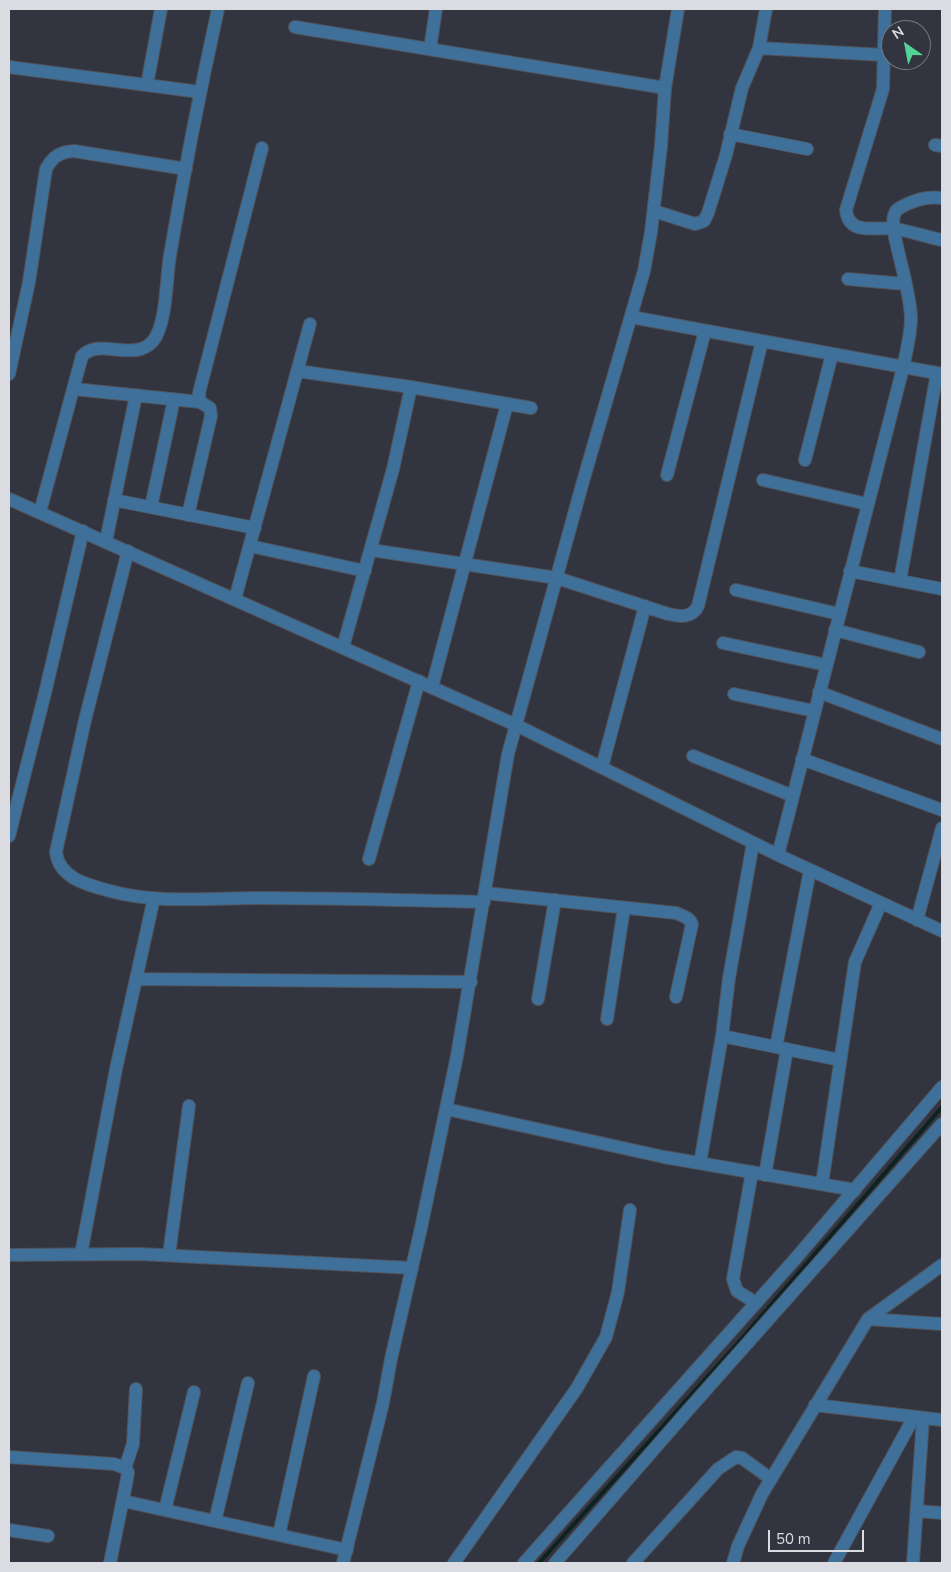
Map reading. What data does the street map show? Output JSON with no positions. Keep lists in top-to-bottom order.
{
  "scale_bar": "50 m",
  "north": "top left"
}
